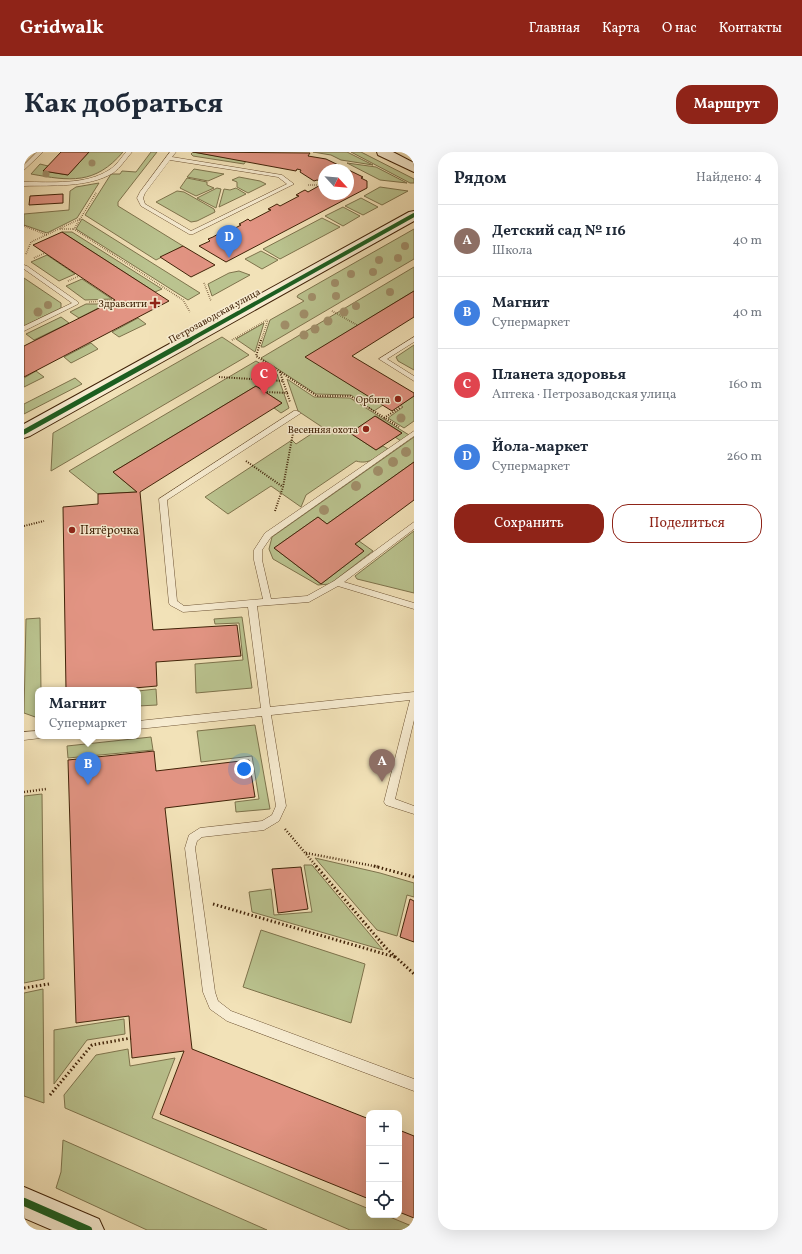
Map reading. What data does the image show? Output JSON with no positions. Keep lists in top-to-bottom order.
{
  "streets": {
    "street": ["Петрозаводская улица"]
  },
  "places": {
    "health": ["Здравсити"],
    "other": ["Орбита", "Весенняя охота", "Пятёрочка"]
  },
  "north": "bottom right",
  "page": {
    "header": "Gridwalk",
    "nav": [
      "Главная",
      "Карта",
      "О нас",
      "Контакты"
    ],
    "title": "Как добраться",
    "buttons": [
      "Маршрут",
      ["Сохранить", "Поделиться"]
    ],
    "heading": ["Рядом", "Найдено: 4"],
    "list": [
      {
        "mark": "A",
        "name": "Детский сад № 116",
        "note": "Школа",
        "value": "40 m"
      },
      {
        "mark": "B",
        "name": "Магнит",
        "note": "Супермаркет",
        "value": "40 m"
      },
      {
        "mark": "C",
        "name": "Планета здоровья",
        "note": "Аптека · Петрозаводская улица",
        "value": "160 m"
      },
      {
        "mark": "D",
        "name": "Йола-маркет",
        "note": "Супермаркет",
        "value": "260 m"
      }
    ],
    "pins": [
      "D",
      "C",
      "A",
      "B"
    ],
    "popup": ["Магнит", "Супермаркет"],
    "map_buttons": ["+", "−"]
  }
}
